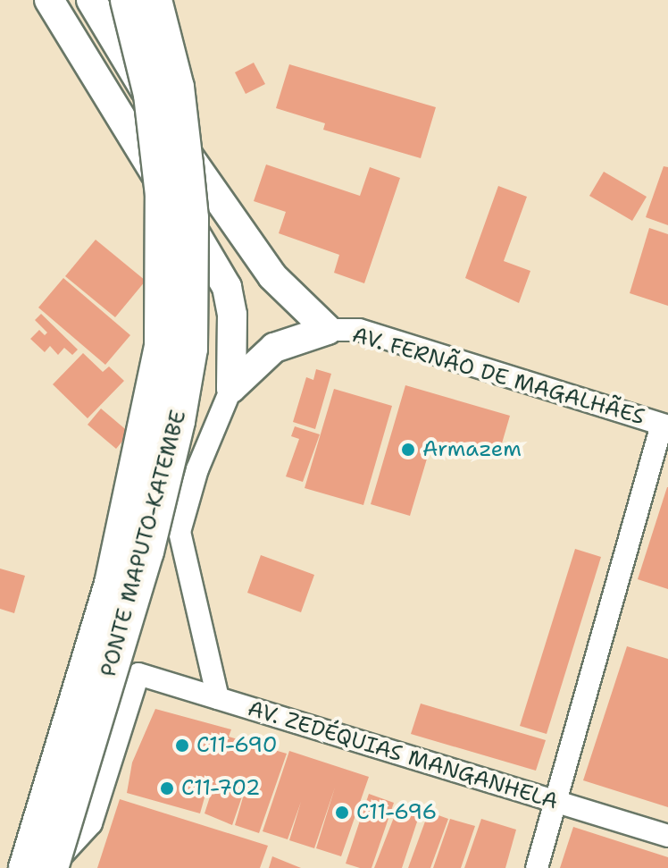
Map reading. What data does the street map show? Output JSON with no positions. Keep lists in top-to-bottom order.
{
  "streets": {
    "highway": ["PONTE MAPUTO-KATEMBE"],
    "street": ["AV. FERNÃO DE MAGALHÃES", "AV. ZEDÉQUIAS MANGANHELA"]
  },
  "crossings": [
    ["PONTE MAPUTO-KATEMBE", "AV. ZEDÉQUIAS MANGANHELA"]
  ],
  "places": [
    "Armazem",
    "C11-690",
    "C11-702",
    "C11-696"
  ]
}
